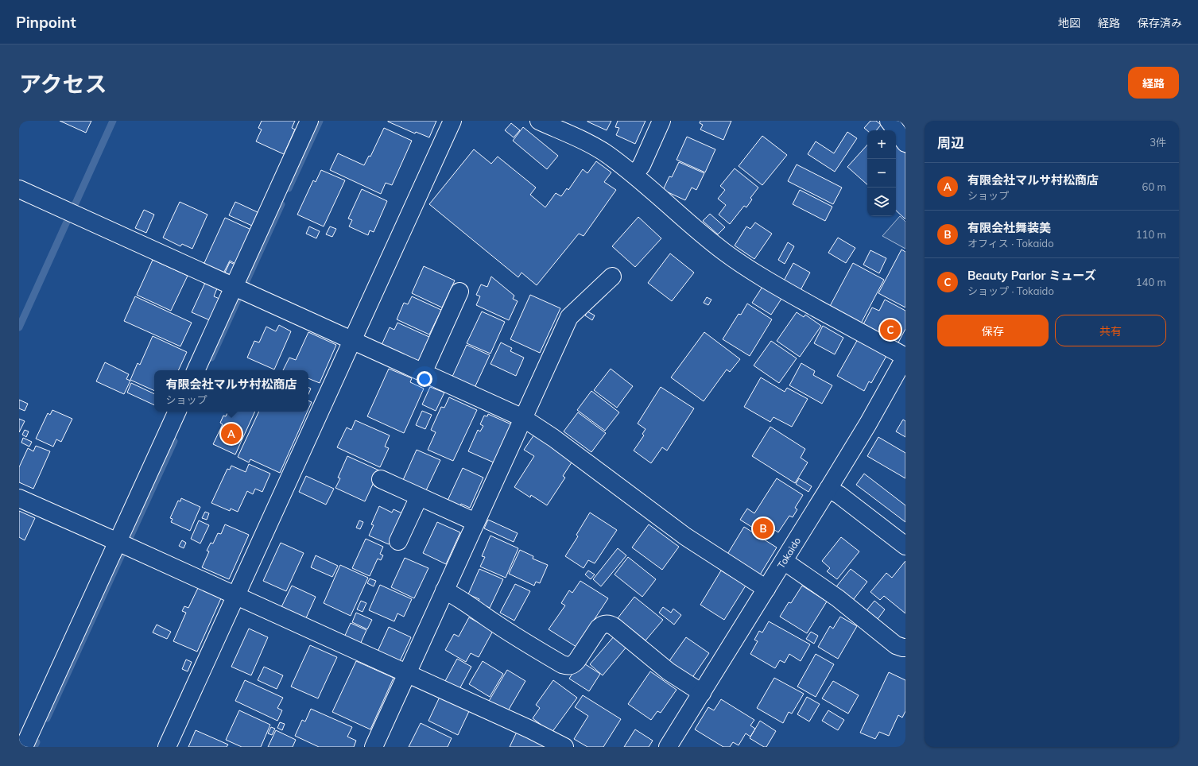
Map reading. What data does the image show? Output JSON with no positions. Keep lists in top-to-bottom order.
{
  "streets": {
    "street": ["Tokaido"]
  },
  "page": {
    "header": "Pinpoint",
    "nav": ["地図", "経路", "保存済み"],
    "title": "アクセス",
    "buttons": [
      "経路",
      ["保存", "共有"]
    ],
    "heading": ["周辺", "3件"],
    "map_buttons": ["+", "−"],
    "list": [
      {
        "mark": "A",
        "name": "有限会社マルサ村松商店",
        "note": "ショップ",
        "value": "60 m"
      },
      {
        "mark": "B",
        "name": "有限会社舞装美",
        "note": "オフィス · Tokaido",
        "value": "110 m"
      },
      {
        "mark": "C",
        "name": "Beauty Parlor ミューズ",
        "note": "ショップ · Tokaido",
        "value": "140 m"
      }
    ],
    "pins": ["C", "A", "B"],
    "popup": ["有限会社マルサ村松商店", "ショップ"]
  }
}
